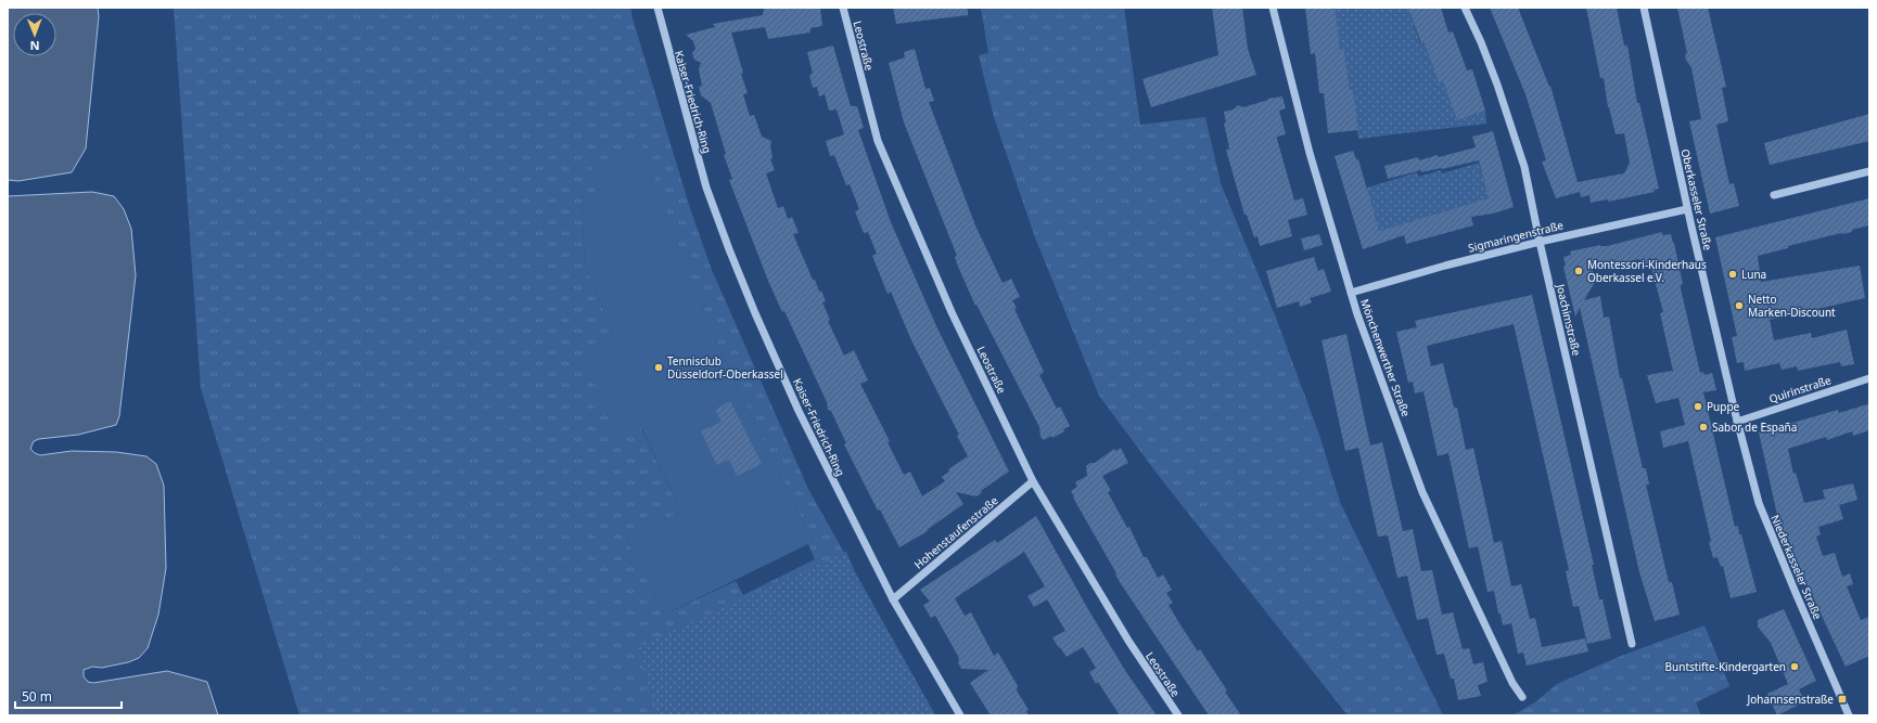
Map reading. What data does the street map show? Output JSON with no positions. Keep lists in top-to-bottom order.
{
  "streets": {
    "street": [
      "Leostraße",
      "Kaiser-Friedrich-Ring",
      "Oberkasseler Straße",
      "Sigmaringenstraße",
      "Joachimstraße",
      "Mönchenwerther Straße",
      "Quirinstraße",
      "Hohenstaufenstraße",
      "Niederkasseler Straße"
    ]
  },
  "crossings": [
    ["Leostraße", "Hohenstaufenstraße"],
    ["Kaiser-Friedrich-Ring", "Hohenstaufenstraße"],
    ["Oberkasseler Straße", "Sigmaringenstraße"],
    ["Oberkasseler Straße", "Quirinstraße"],
    ["Oberkasseler Straße", "Niederkasseler Straße"],
    ["Sigmaringenstraße", "Joachimstraße"],
    ["Sigmaringenstraße", "Mönchenwerther Straße"],
    ["Quirinstraße", "Niederkasseler Straße"]
  ],
  "places": {
    "other": [
      "Montessori-Kinderhaus Oberkassel e.V.",
      "Luna",
      "Netto Marken-Discount",
      "Tennisclub Düsseldorf-Oberkassel",
      "Puppe",
      "Sabor de España",
      "Buntstifte-Kindergarten"
    ],
    "transit": ["Johannsenstraße"]
  },
  "scale_bar": "50 m",
  "north": "bottom"
}
